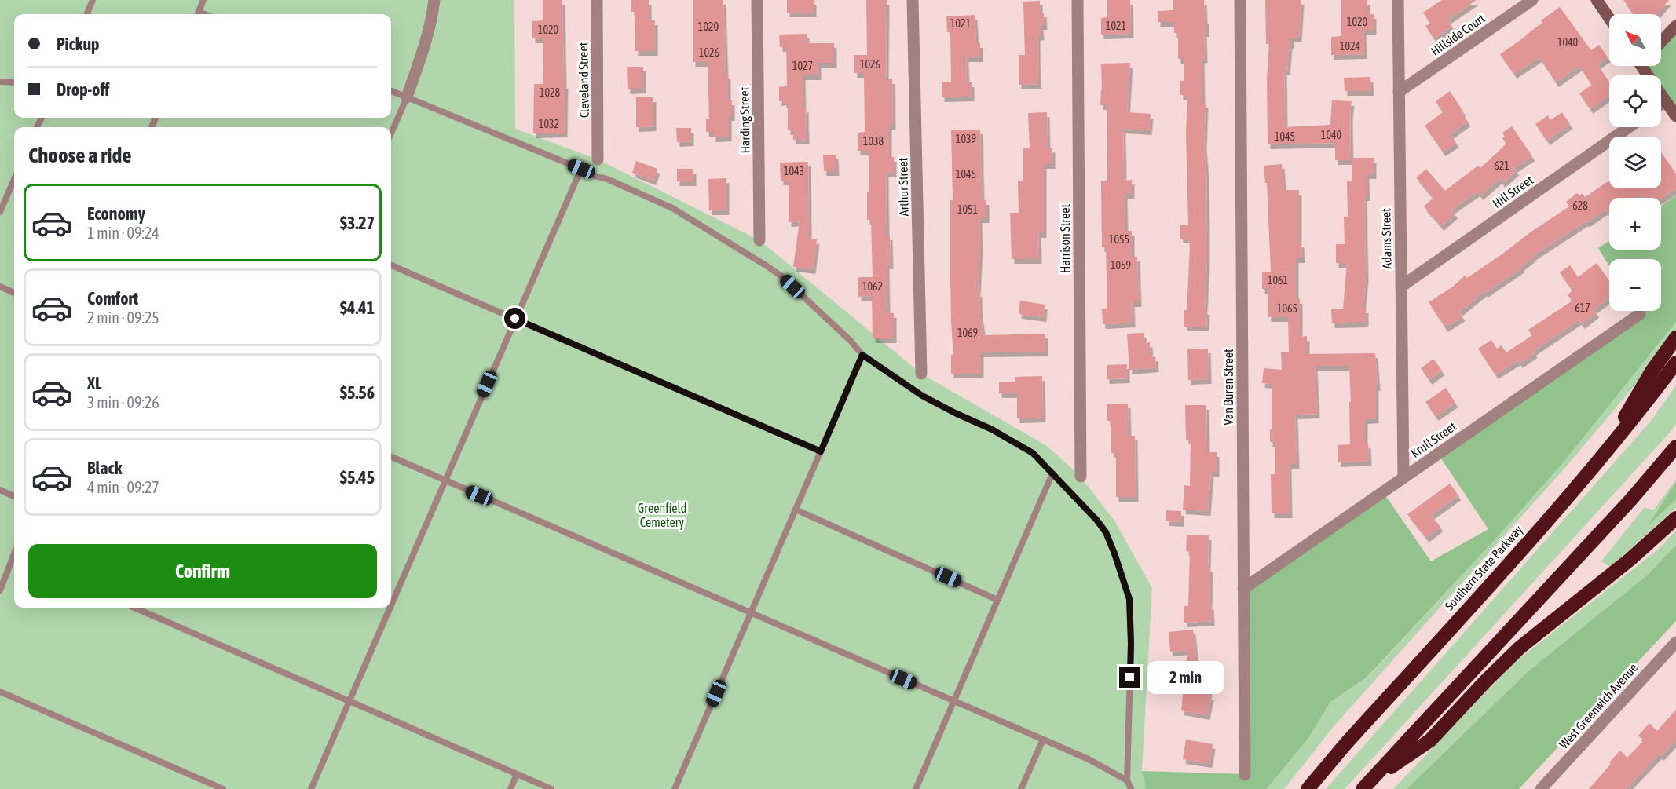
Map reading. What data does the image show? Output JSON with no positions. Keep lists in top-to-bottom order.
{
  "streets": {
    "highway": ["Southern State Parkway"],
    "street": [
      "Hillside Court",
      "Cleveland Street",
      "Harding Street",
      "Arthur Street",
      "Hill Street",
      "Harrison Street",
      "Adams Street",
      "Van Buren Street",
      "Krull Street",
      "West Greenwich Avenue"
    ]
  },
  "crossings": [
    ["Hillside Court", "Adams Street"],
    ["Hill Street", "Adams Street"],
    ["Adams Street", "Krull Street"],
    ["Van Buren Street", "Krull Street"]
  ],
  "parks": ["Greenfield Cemetery"],
  "house_numbers": [
    "1020",
    "1021",
    "1021",
    "1020",
    "1020",
    "1040",
    "1024",
    "1026",
    "1026",
    "1027",
    "1028",
    "1032",
    "1040",
    "1045",
    "1039",
    "1038",
    "621",
    "1043",
    "1045",
    "628",
    "1051",
    "1055",
    "1059",
    "1061",
    "1062",
    "617",
    "1065",
    "1069"
  ],
  "north": "top left",
  "page": {
    "map_buttons": ["+", "−"],
    "banner": ["Pickup", "Drop-off"],
    "heading": "Choose a ride",
    "list": [
      {
        "name": "Economy",
        "note": "1 min · 09:24",
        "value": "$3.27"
      },
      {
        "name": "Comfort",
        "note": "2 min · 09:25",
        "value": "$4.41"
      },
      {
        "name": "XL",
        "note": "3 min · 09:26",
        "value": "$5.56"
      },
      {
        "name": "Black",
        "note": "4 min · 09:27",
        "value": "$5.45"
      }
    ],
    "buttons": "Confirm",
    "bubble": "2 min"
  }
}
